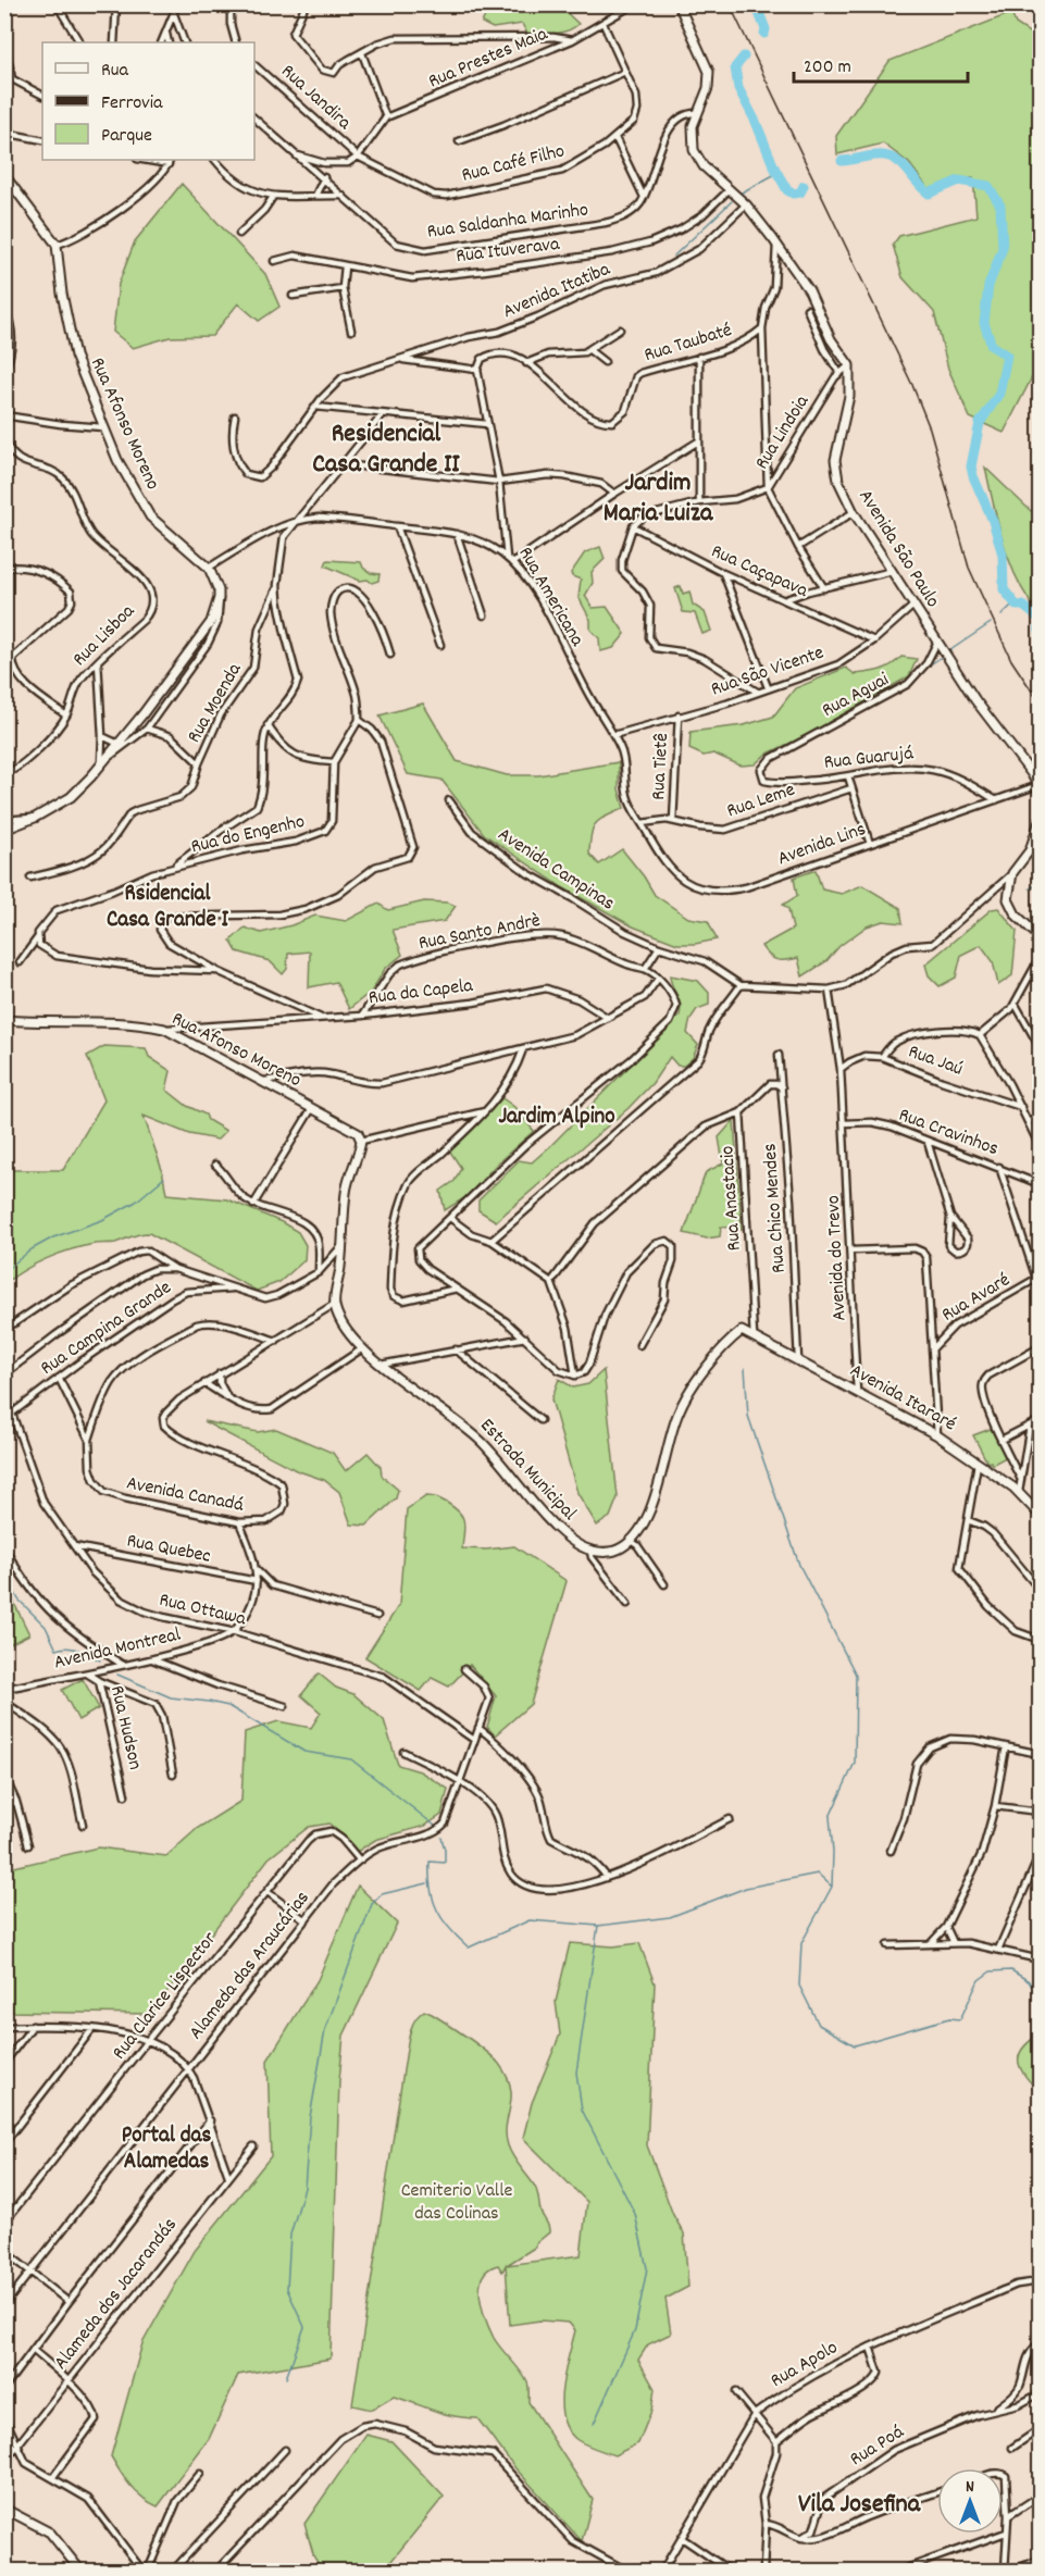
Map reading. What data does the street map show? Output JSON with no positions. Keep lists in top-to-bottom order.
{
  "streets": {
    "main road": [
      "Rua Afonso Moreno",
      "Avenida São Paulo",
      "Avenida Itararé",
      "Estrada Municipal"
    ],
    "street": [
      "Rua Prestes Maia",
      "Rua Jandira",
      "Rua Café Filho",
      "Rua Saldanha Marinho",
      "Rua Ituverava",
      "Avenida Itatiba",
      "Rua Taubaté",
      "Rua Lindoia",
      "Rua Caçapava",
      "Rua Americana",
      "Rua Lisboa",
      "Rua São Vicente",
      "Rua Aguai",
      "Rua Moenda",
      "Rua Guarujá",
      "Rua Tietê",
      "Rua Leme",
      "Rua do Engenho",
      "Avenida Lins",
      "Avenida Campinas",
      "Rua Santo Andrè",
      "Rua da Capela",
      "Rua Jaú",
      "Rua Cravinhos",
      "Rua Anastacio",
      "Rua Chico Mendes",
      "Avenida do Trevo",
      "Rua Avaré",
      "Rua Campina Grande",
      "Avenida Canadá",
      "Rua Quebec",
      "Rua Ottawa",
      "Avenida Montreal",
      "Rua Hudson",
      "Alameda das Araucárias",
      "Rua Clarice Lispector",
      "Alameda dos Jacarandás",
      "Rua Apolo",
      "Rua Poá"
    ]
  },
  "crossings": [
    ["Rua Prestes Maia", "Rua Café Filho"],
    ["Rua Jandira", "Rua Café Filho"],
    ["Rua Taubaté", "Rua Americana"],
    ["Rua Afonso Moreno", "Rua da Capela"],
    ["Rua Lindoia", "Avenida São Paulo"],
    ["Rua Lindoia", "Rua Caçapava"],
    ["Avenida São Paulo", "Rua São Vicente"],
    ["Avenida São Paulo", "Rua Aguai"],
    ["Avenida São Paulo", "Avenida Lins"],
    ["Rua Caçapava", "Rua São Vicente"],
    ["Rua Americana", "Rua São Vicente"],
    ["Rua Americana", "Rua Leme"],
    ["Rua Americana", "Avenida Lins"],
    ["Rua São Vicente", "Rua Tietê"],
    ["Rua Aguai", "Rua Guarujá"],
    ["Rua Guarujá", "Avenida Lins"],
    ["Rua Tietê", "Rua Leme"],
    ["Rua Leme", "Avenida Lins"],
    ["Rua Santo Andrè", "Rua da Capela"],
    ["Rua Jaú", "Avenida do Trevo"],
    ["Rua Cravinhos", "Avenida do Trevo"],
    ["Rua Anastacio", "Avenida Itararé"],
    ["Rua Chico Mendes", "Avenida Itararé"],
    ["Avenida do Trevo", "Avenida Itararé"],
    ["Rua Campina Grande", "Avenida Canadá"],
    ["Rua Campina Grande", "Rua Ottawa"],
    ["Estrada Municipal", "Avenida Canadá"],
    ["Rua Quebec", "Rua Ottawa"],
    ["Rua Ottawa", "Avenida Montreal"],
    ["Rua Ottawa", "Alameda das Araucárias"],
    ["Avenida Montreal", "Rua Hudson"],
    ["Alameda das Araucárias", "Rua Clarice Lispector"]
  ],
  "districts": [
    "Residencial Casa Grande II",
    "Jardim Maria Luiza",
    "Rsidencial Casa Grande I",
    "Jardim Alpino",
    "Portal das Alamedas",
    "Vila Josefina"
  ],
  "parks": ["Cemiterio Valle das Colinas"],
  "legend": ["Rua", "Ferrovia", "Parque"],
  "scale_bar": "200 m",
  "north": "top"
}
